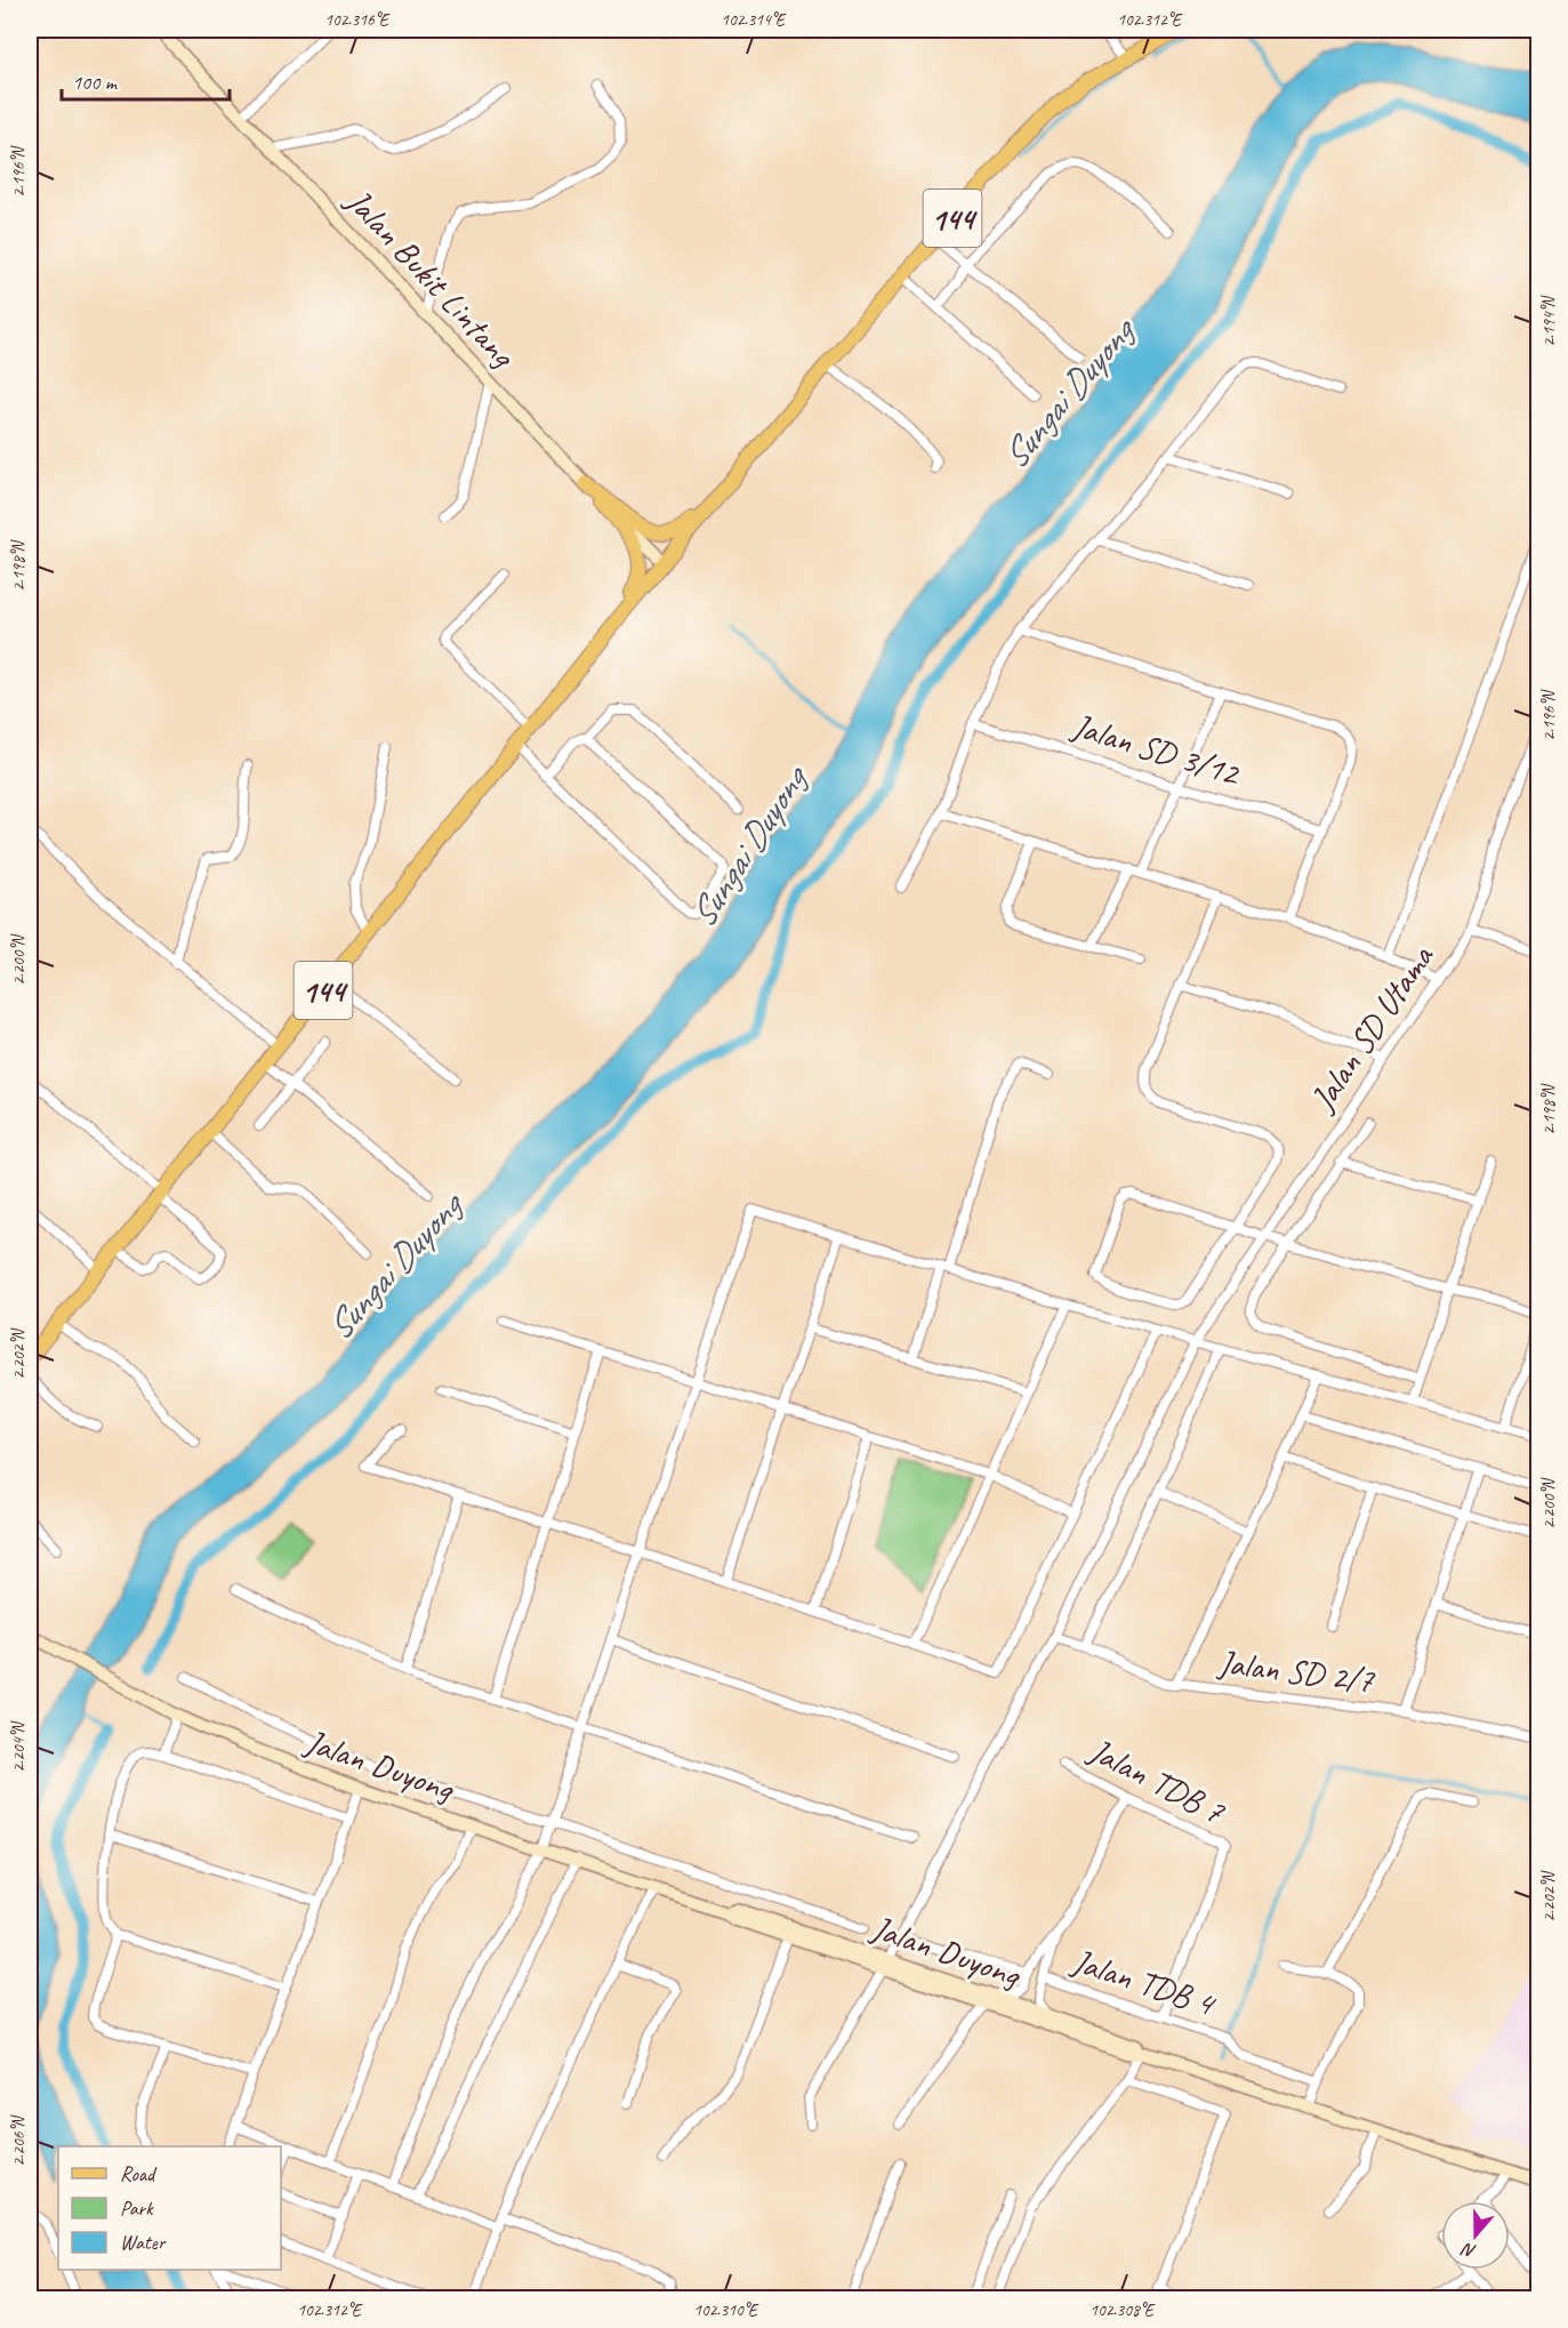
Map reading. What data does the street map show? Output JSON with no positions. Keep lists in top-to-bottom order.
{
  "streets": {
    "main road": ["144", "Jalan Bukit Lintang", "Jalan Duyong"],
    "street": [
      "Jalan SD 3/12",
      "Jalan SD Utama",
      "Jalan SD 2/7",
      "Jalan TDB 7",
      "Jalan TDB 4"
    ]
  },
  "crossings": [
    ["144", "Jalan Bukit Lintang"],
    ["Jalan SD Utama", "Jalan SD 2/7"],
    ["Jalan SD Utama", "Jalan Duyong"],
    ["Jalan TDB 7", "Jalan TDB 4"]
  ],
  "water": ["Sungai Duyong"],
  "legend": ["Road", "Park", "Water"],
  "scale_bar": "100 m",
  "north": "bottom",
  "coordinates": [
    "102.316°E",
    "102.314°E",
    "102.312°E",
    "2.196°N",
    "2.194°N",
    "2.198°N",
    "2.200°N",
    "2.202°N",
    "2.204°N",
    "2.206°N",
    "102.310°E",
    "102.308°E"
  ]
}
